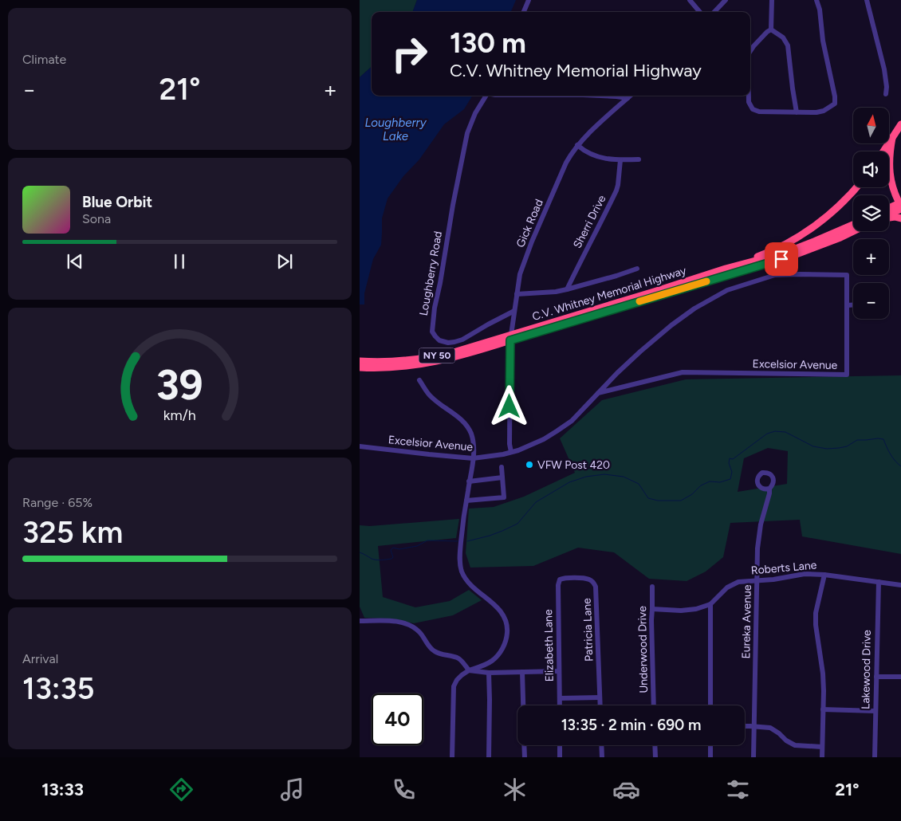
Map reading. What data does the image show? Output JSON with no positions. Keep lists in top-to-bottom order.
{
  "streets": {
    "highway": ["C.V. Whitney Memorial Highway", "NY 50"],
    "street": [
      "Sherri Drive",
      "Gick Road",
      "Loughberry Road",
      "Excelsior Avenue",
      "Roberts Lane",
      "Eureka Avenue",
      "Patricia Lane",
      "Elizabeth Lane",
      "Underwood Drive",
      "Lakewood Drive"
    ]
  },
  "crossings": [
    ["Gick Road", "Loughberry Road"],
    ["Gick Road", "C.V. Whitney Memorial Highway"],
    ["Gick Road", "Excelsior Avenue"],
    ["Roberts Lane", "Eureka Avenue"],
    ["Roberts Lane", "Underwood Drive"],
    ["Roberts Lane", "Lakewood Drive"],
    ["Patricia Lane", "Elizabeth Lane"]
  ],
  "water": ["Loughberry Lake"],
  "places": ["VFW Post 420"],
  "north": "top",
  "page": {
    "tile": [
      "Climate",
      ["Range · 65%", "325 km"],
      ["Arrival", "13:35"]
    ],
    "turn": ["130 m", "C.V. Whitney Memorial Highway"],
    "heat": ["−", "21°", "+"],
    "map_buttons": ["+", "−"],
    "song": ["Blue Orbit", "Sona"],
    "limit": "40",
    "trip": "13:35 · 2 min · 690 m",
    "tabs": ["13:33", "21°"],
    "gauge": ["39", "km/h"]
  }
}
